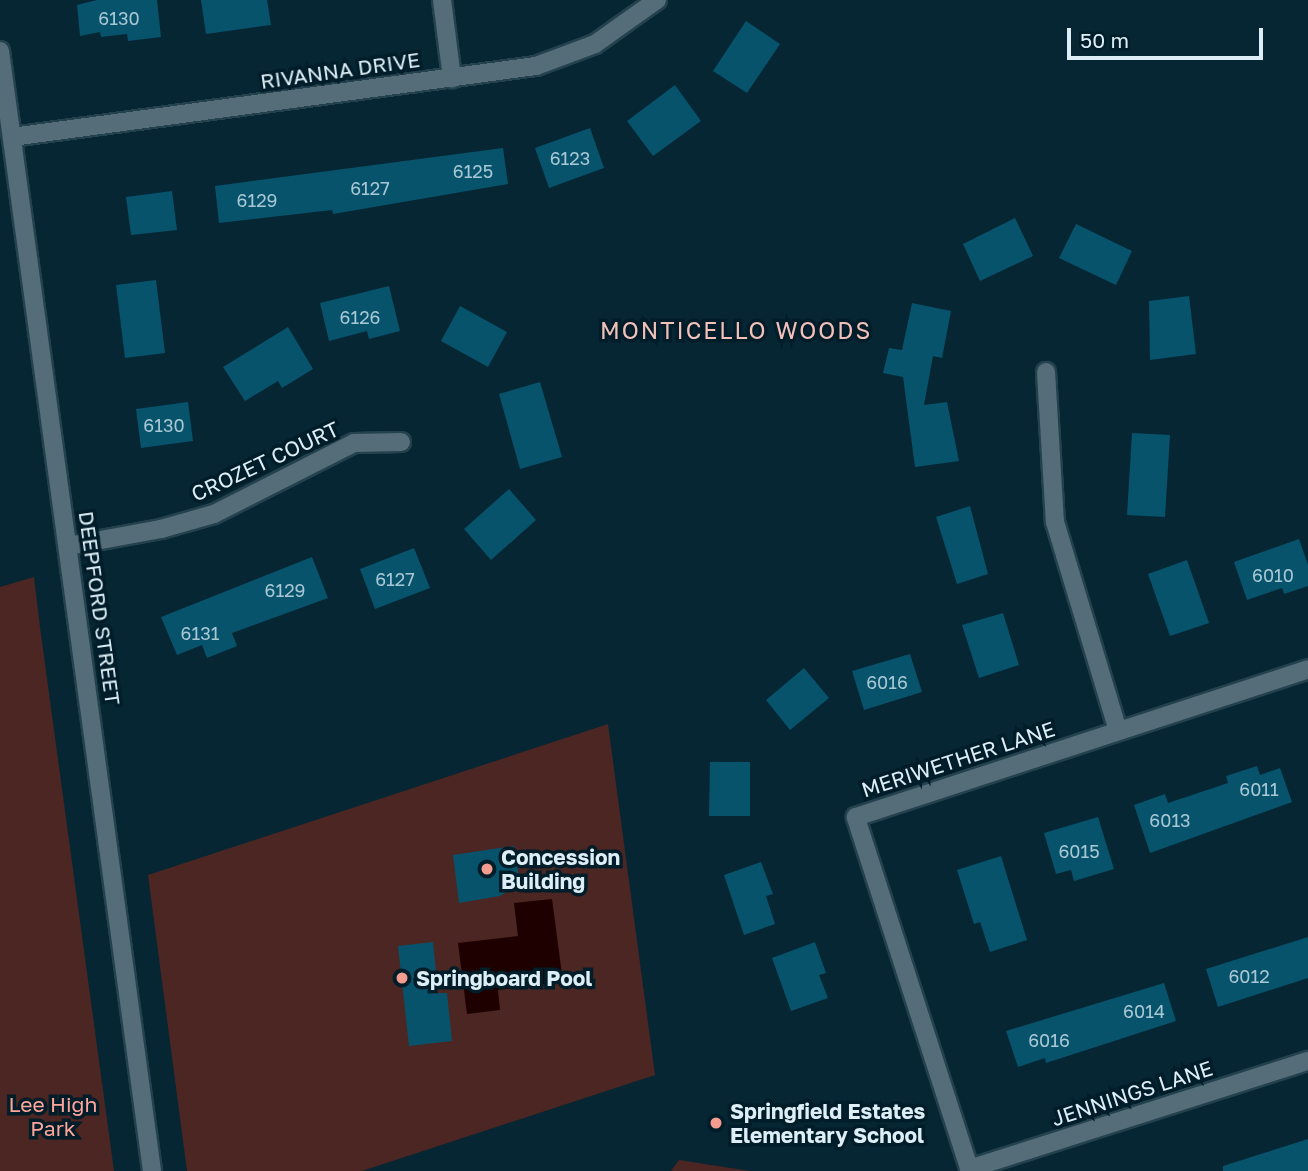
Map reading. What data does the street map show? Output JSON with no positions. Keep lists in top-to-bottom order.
{
  "streets": {
    "street": [
      "RIVANNA DRIVE",
      "CROZET COURT",
      "DEEPFORD STREET",
      "MERIWETHER LANE",
      "JENNINGS LANE"
    ]
  },
  "crossings": [
    ["RIVANNA DRIVE", "DEEPFORD STREET"],
    ["CROZET COURT", "DEEPFORD STREET"],
    ["MERIWETHER LANE", "JENNINGS LANE"]
  ],
  "districts": ["MONTICELLO WOODS"],
  "parks": ["Lee High Park"],
  "places": ["Concession Building", "Springboard Pool", "Springfield Estates Elementary School"],
  "house_numbers": [
    "6130",
    "6123",
    "6125",
    "6127",
    "6129",
    "6126",
    "6130",
    "6010",
    "6127",
    "6129",
    "6131",
    "6016",
    "6011",
    "6013",
    "6015",
    "6012",
    "6014",
    "6016"
  ],
  "scale_bar": "50 m"
}
